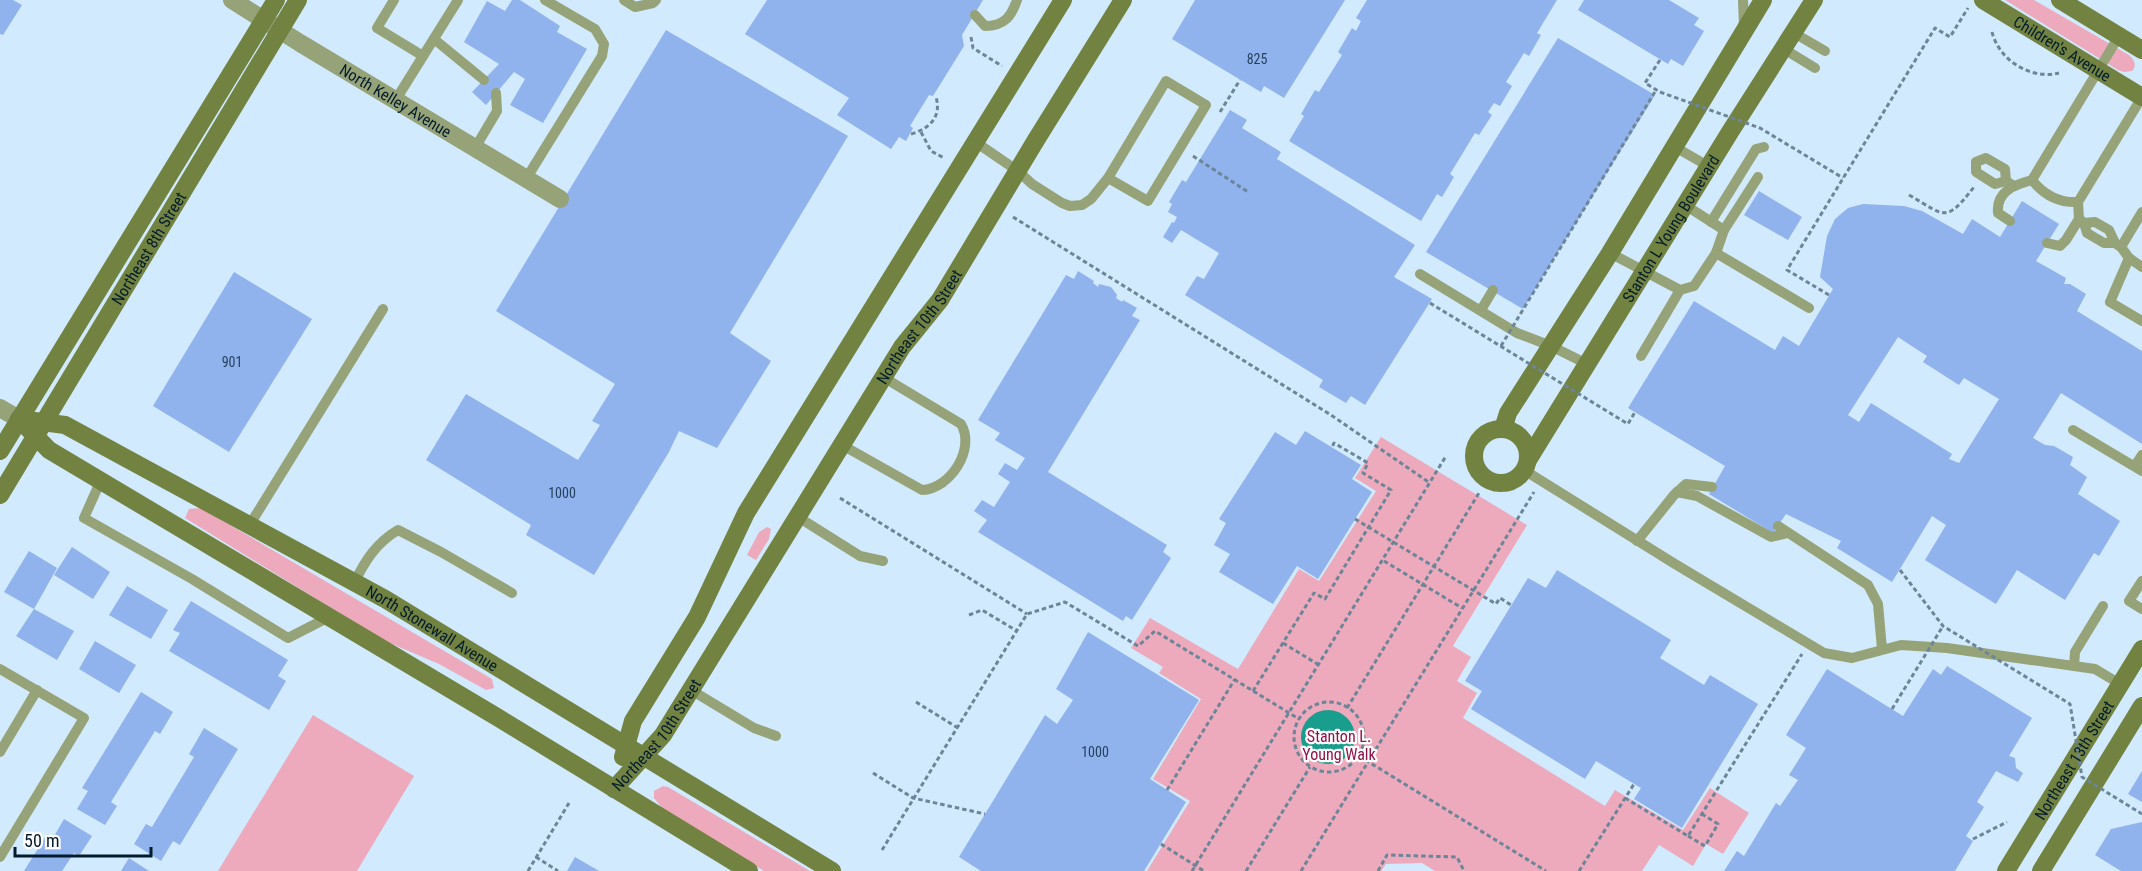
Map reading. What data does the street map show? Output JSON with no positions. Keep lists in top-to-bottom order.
{
  "streets": {
    "main road": [
      "Children's Avenue",
      "Stanton L Young Boulevard",
      "Northeast 8th Street",
      "Northeast 10th Street",
      "North Stonewall Avenue",
      "Northeast 13th Street"
    ],
    "street": ["North Kelley Avenue"]
  },
  "crossings": [
    ["North Kelley Avenue", "Northeast 8th Street"],
    ["Northeast 8th Street", "North Stonewall Avenue"],
    ["Northeast 10th Street", "North Stonewall Avenue"]
  ],
  "parks": ["Stanton L. Young Walk"],
  "house_numbers": [
    "825",
    "901",
    "1000",
    "1000"
  ],
  "scale_bar": "50 m"
}
